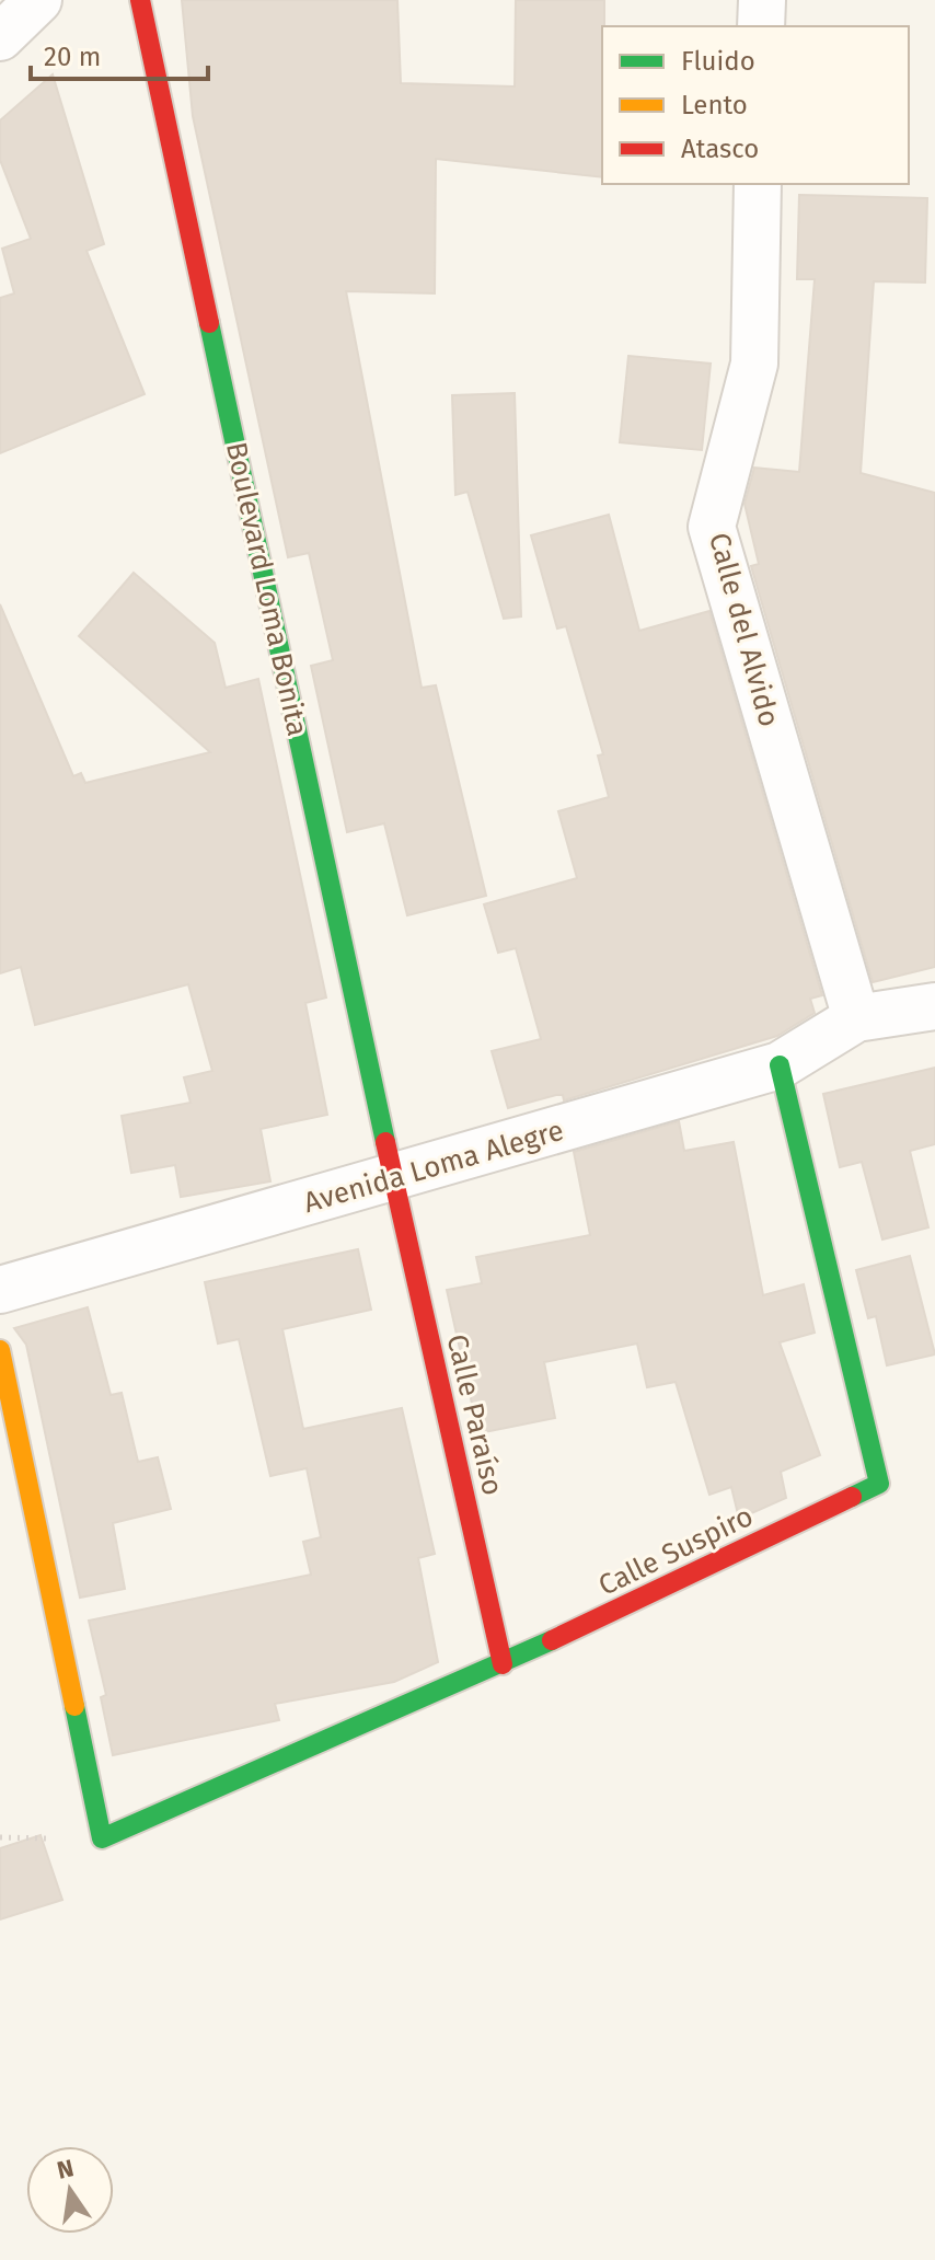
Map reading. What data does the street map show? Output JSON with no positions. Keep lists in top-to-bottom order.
{
  "streets": {
    "street": [
      "Boulevard Loma Bonita",
      "Calle del Alvido",
      "Avenida Loma Alegre",
      "Calle Paraíso",
      "Calle Suspiro"
    ]
  },
  "crossings": [
    ["Boulevard Loma Bonita", "Avenida Loma Alegre"],
    ["Boulevard Loma Bonita", "Calle Paraíso"],
    ["Calle del Alvido", "Avenida Loma Alegre"],
    ["Avenida Loma Alegre", "Calle Paraíso"],
    ["Avenida Loma Alegre", "Calle Suspiro"],
    ["Calle Paraíso", "Calle Suspiro"]
  ],
  "legend": ["Fluido", "Lento", "Atasco"],
  "scale_bar": "20 m",
  "north": "top"
}
